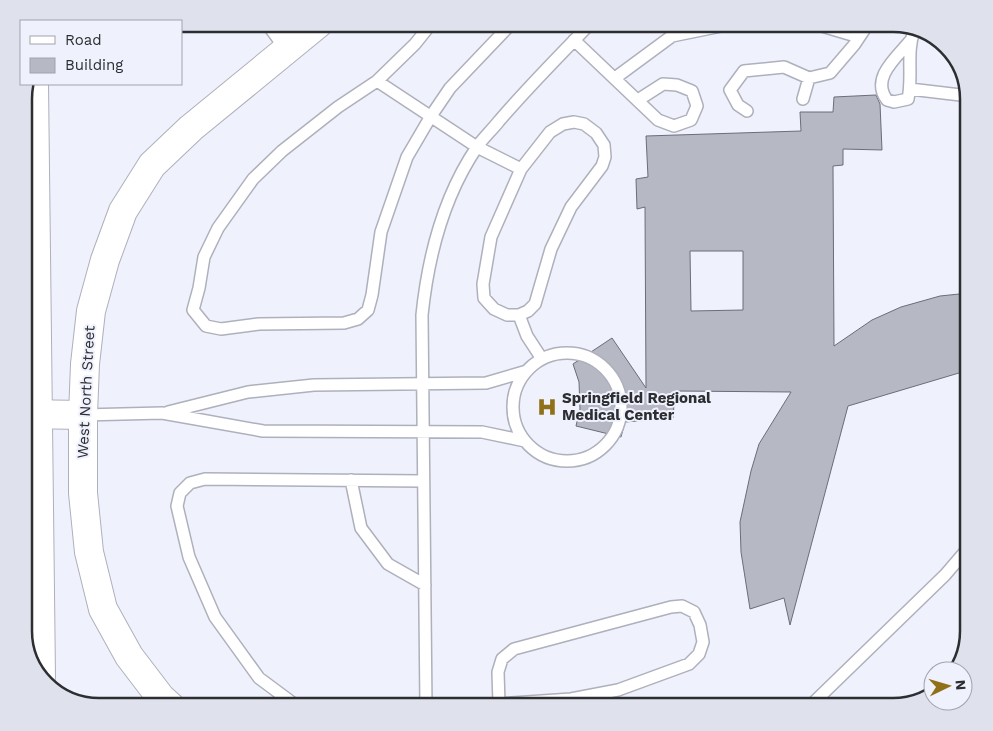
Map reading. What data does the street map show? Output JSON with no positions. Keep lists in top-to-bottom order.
{
  "streets": {
    "main road": ["West North Street"]
  },
  "places": {
    "hospital": ["Springfield Regional Medical Center"]
  },
  "legend": ["Road", "Building"],
  "north": "right"
}
